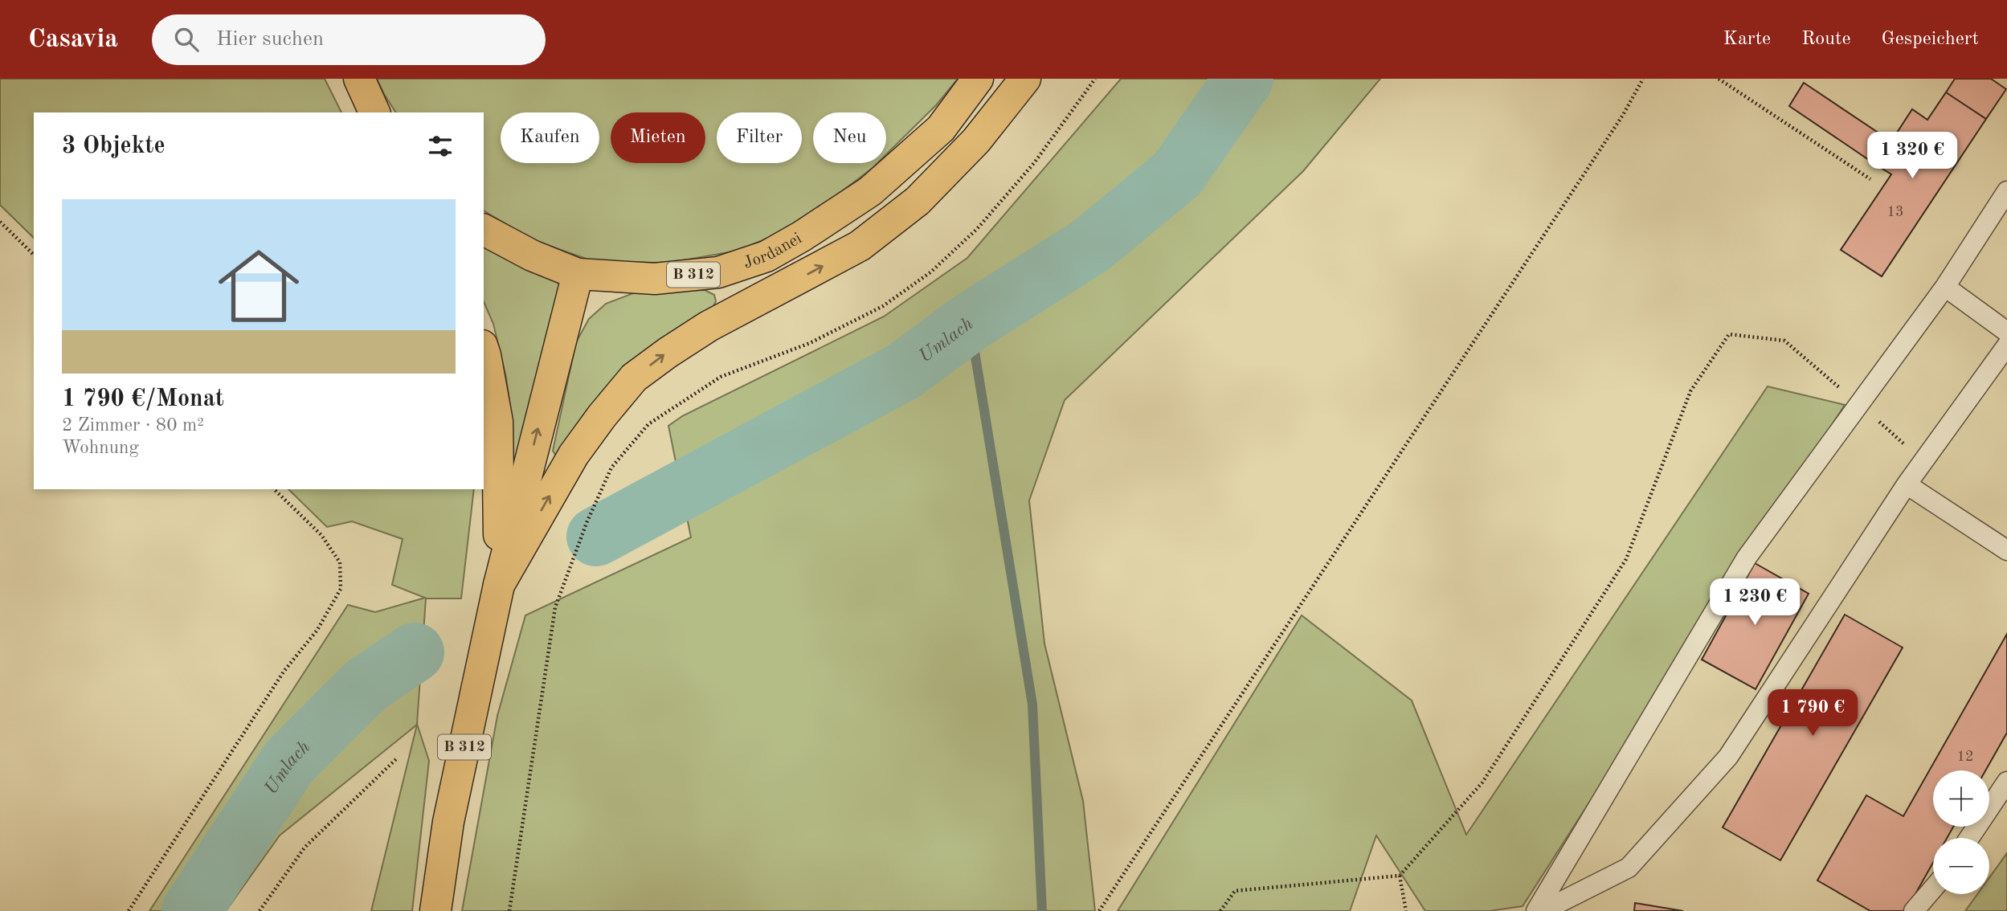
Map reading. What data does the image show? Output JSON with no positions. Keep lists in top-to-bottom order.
{
  "streets": {
    "main road": ["Jordanei", "B 312"]
  },
  "crossings": [
    ["Jordanei", "B 312"]
  ],
  "water": ["Umlach"],
  "house_numbers": ["13", "12"],
  "page": {
    "header": "Casavia",
    "search": "Hier suchen",
    "nav": ["Karte", "Route", "Gespeichert"],
    "chip": [
      "Kaufen",
      "Mieten",
      "Filter",
      "Neu"
    ],
    "heading": "3 Objekte",
    "price": ["1 320 €", "1 230 €", "1 790 €"],
    "list": [
      {
        "name": "1 790 €/Monat",
        "note": "2 Zimmer · 80 m² · Wohnung"
      }
    ],
    "map_buttons": ["+", "−"]
  }
}
